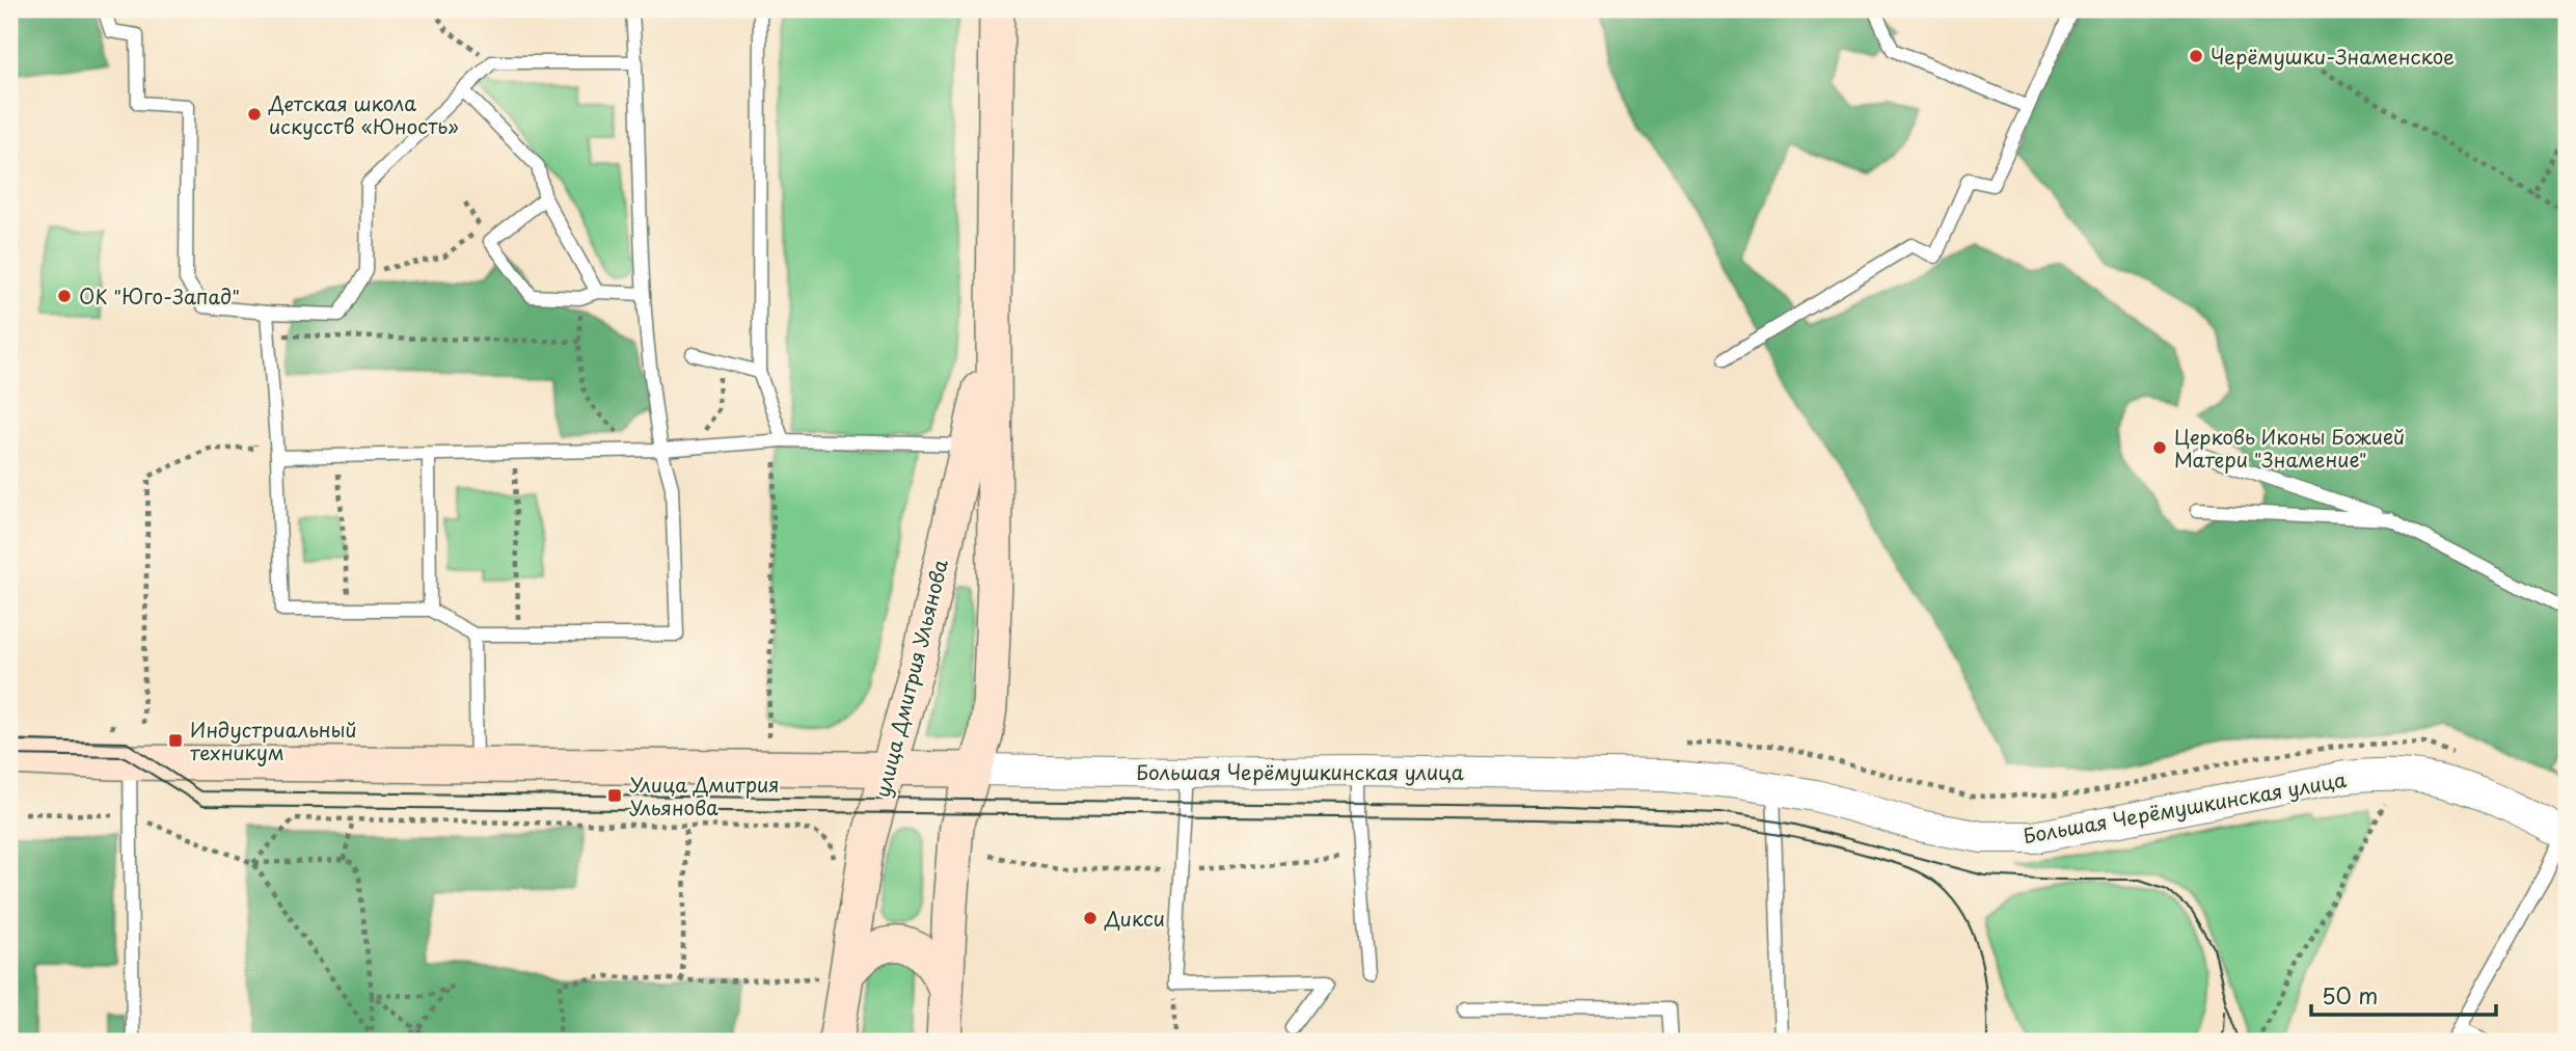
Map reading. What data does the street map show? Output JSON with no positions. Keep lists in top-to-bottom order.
{
  "streets": {
    "main road": ["улица Дмитрия Ульянова", "Большая Черёмушкинская улица"]
  },
  "crossings": [
    ["улица Дмитрия Ульянова", "Большая Черёмушкинская улица"]
  ],
  "places": {
    "other": [
      "Черёмушки-Знаменское",
      "Детская школа искусств «Юность»",
      "ОК \"Юго-Запад\"",
      "Церковь Иконы Божией Матери \"Знамение\"",
      "Дикси"
    ],
    "transit": ["Индустриальный техникум", "Улица Дмитрия Ульянова"]
  },
  "scale_bar": "50 m"
}
